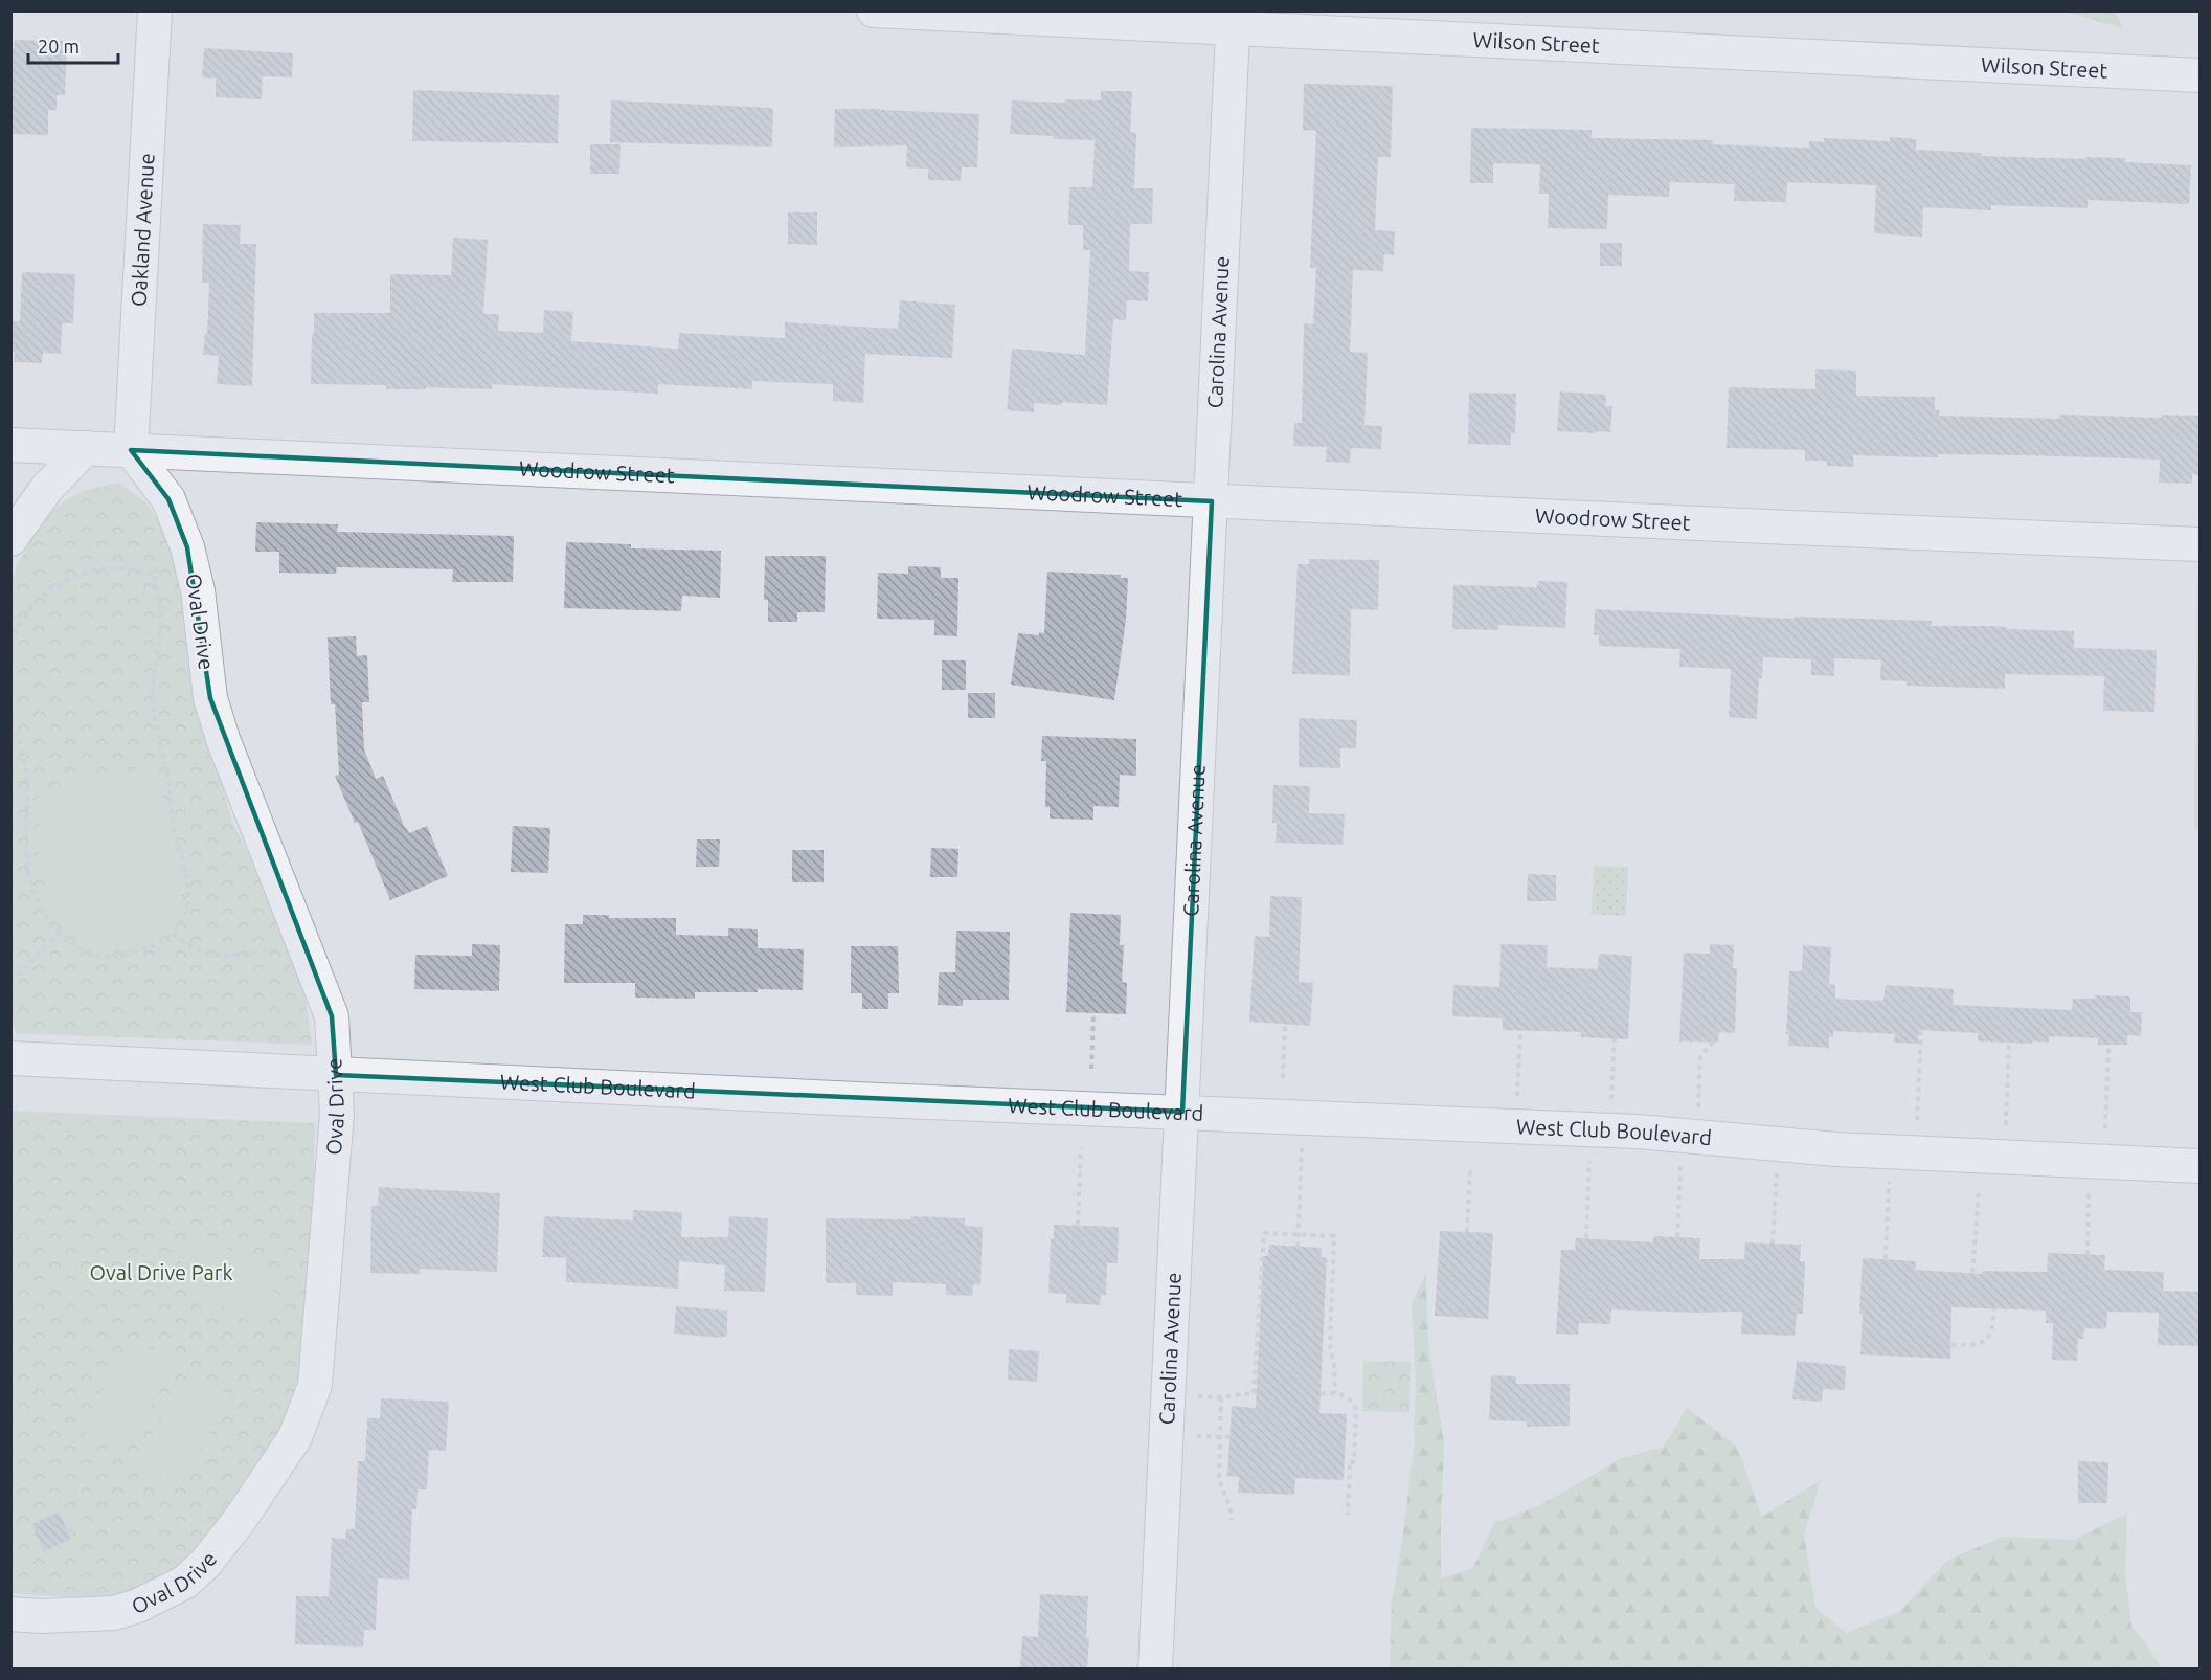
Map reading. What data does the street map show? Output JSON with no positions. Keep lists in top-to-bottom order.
{
  "streets": {
    "street": [
      "Wilson Street",
      "Oakland Avenue",
      "Carolina Avenue",
      "Woodrow Street",
      "Oval Drive",
      "West Club Boulevard"
    ]
  },
  "crossings": [
    ["Wilson Street", "Carolina Avenue"],
    ["Oakland Avenue", "Woodrow Street"],
    ["Oakland Avenue", "Oval Drive"],
    ["Carolina Avenue", "Woodrow Street"],
    ["Carolina Avenue", "West Club Boulevard"],
    ["Woodrow Street", "Oval Drive"],
    ["Oval Drive", "West Club Boulevard"]
  ],
  "parks": ["Oval Drive Park"],
  "scale_bar": "20 m"
}
